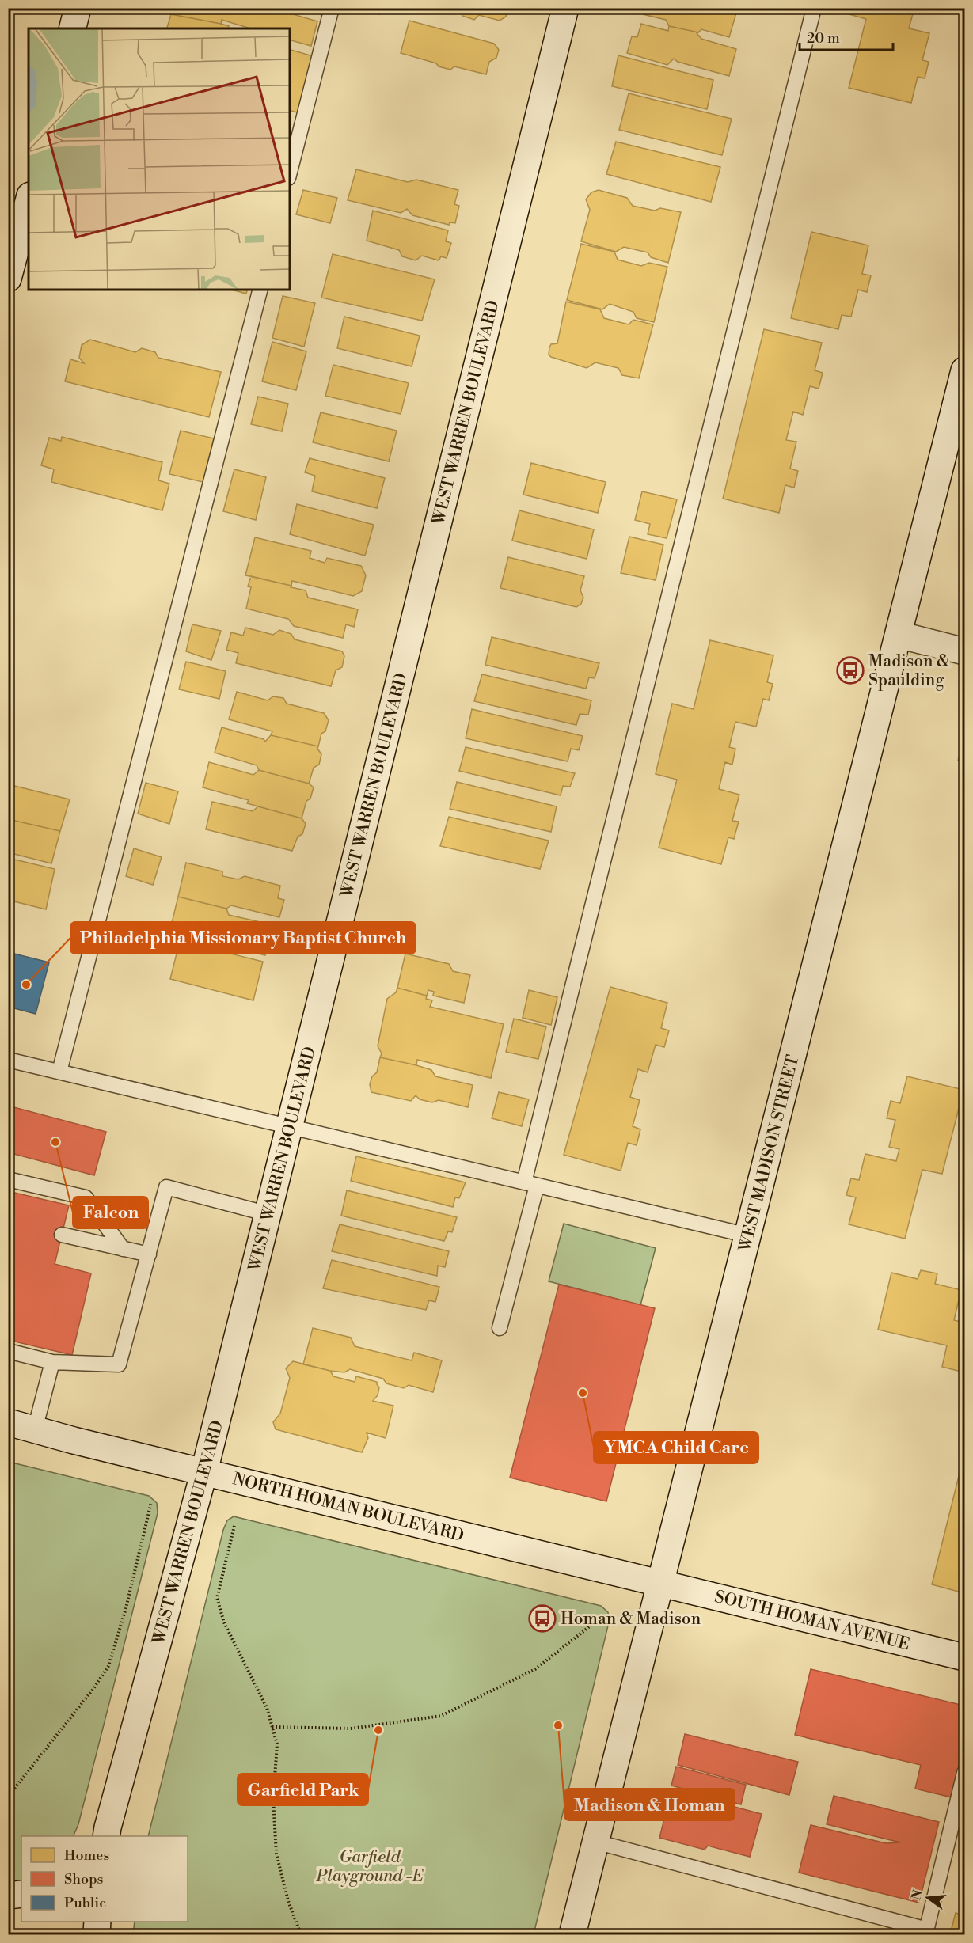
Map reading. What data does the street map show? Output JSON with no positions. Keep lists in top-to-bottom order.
{
  "streets": {
    "street": [
      "WEST WARREN BOULEVARD",
      "WEST MADISON STREET",
      "NORTH HOMAN BOULEVARD",
      "SOUTH HOMAN AVENUE"
    ]
  },
  "crossings": [
    ["WEST WARREN BOULEVARD", "NORTH HOMAN BOULEVARD"],
    ["WEST MADISON STREET", "NORTH HOMAN BOULEVARD"],
    ["WEST MADISON STREET", "SOUTH HOMAN AVENUE"],
    ["NORTH HOMAN BOULEVARD", "SOUTH HOMAN AVENUE"]
  ],
  "parks": ["Garfield Playground -E"],
  "places": {
    "bus stop": ["Madison & Spaulding", "Homan & Madison"],
    "other": [
      "Philadelphia Missionary Baptist Church",
      "Falcon",
      "YMCA Child Care",
      "Madison & Homan",
      "Garfield Park"
    ]
  },
  "legend": ["Homes", "Shops", "Public"],
  "scale_bar": "20 m",
  "north": "left"
}
